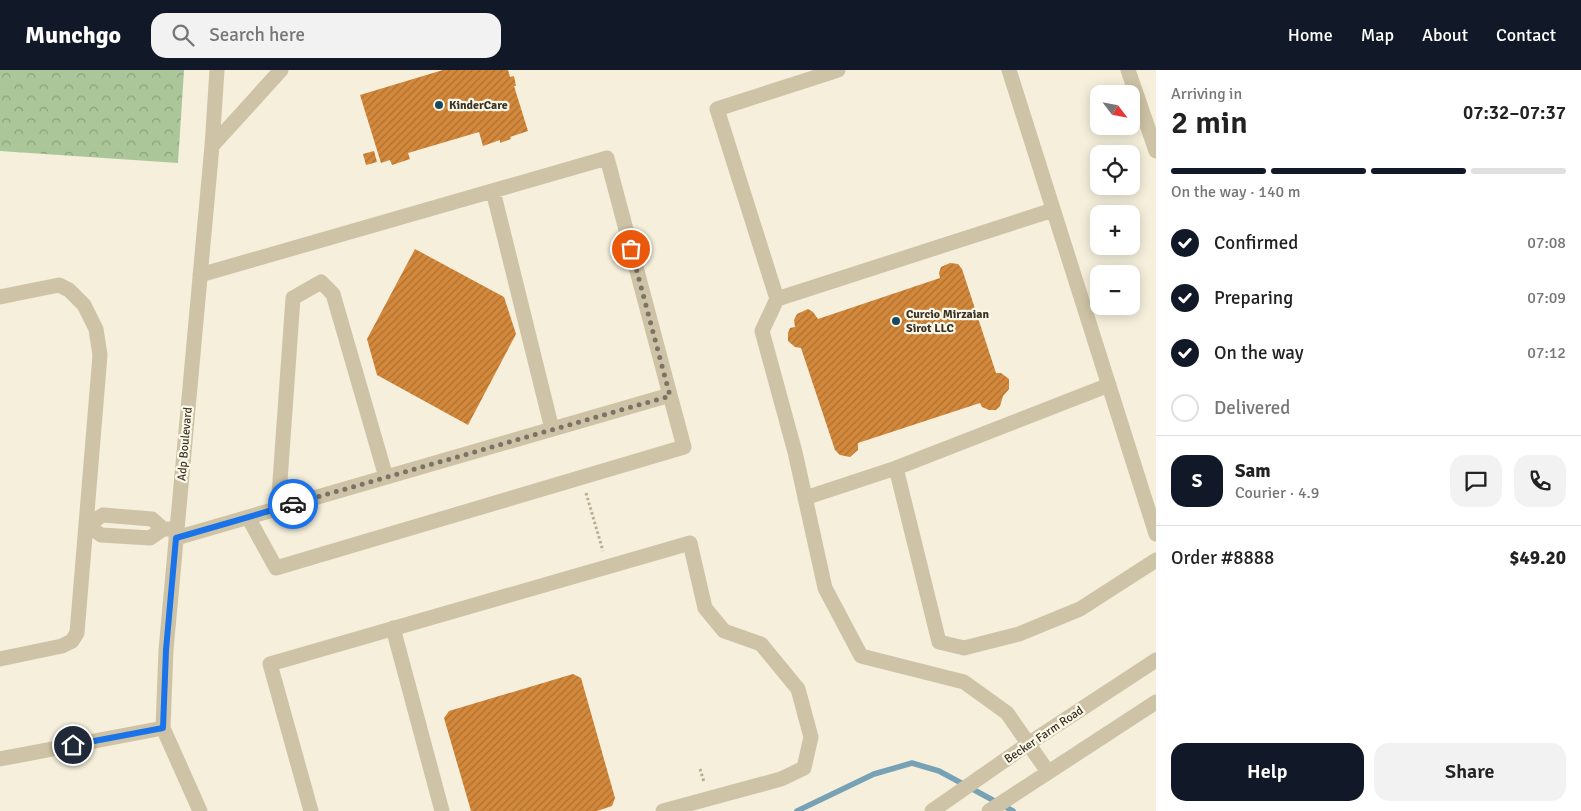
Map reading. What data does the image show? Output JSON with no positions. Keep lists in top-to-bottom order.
{
  "streets": {
    "street": ["Adp Boulevard", "Becker Farm Road"]
  },
  "places": ["KinderCare", "Curcio Mirzaian Sirot LLC"],
  "north": "bottom right",
  "page": {
    "header": "Munchgo",
    "search": "Search here",
    "nav": [
      "Home",
      "Map",
      "About",
      "Contact"
    ],
    "heading": ["2 min", "Arriving in", "07:32–07:37"],
    "panel": [
      "Sam",
      "Courier · 4.9",
      "Order #8888",
      "$49.20"
    ],
    "map_buttons": ["+", "−"],
    "bar": "On the way · 140 m",
    "list": [
      ["Confirmed", "07:08"],
      ["Preparing", "07:09"],
      ["On the way", "07:12"],
      "Delivered"
    ],
    "round": "S",
    "buttons": ["Help", "Share"]
  }
}
